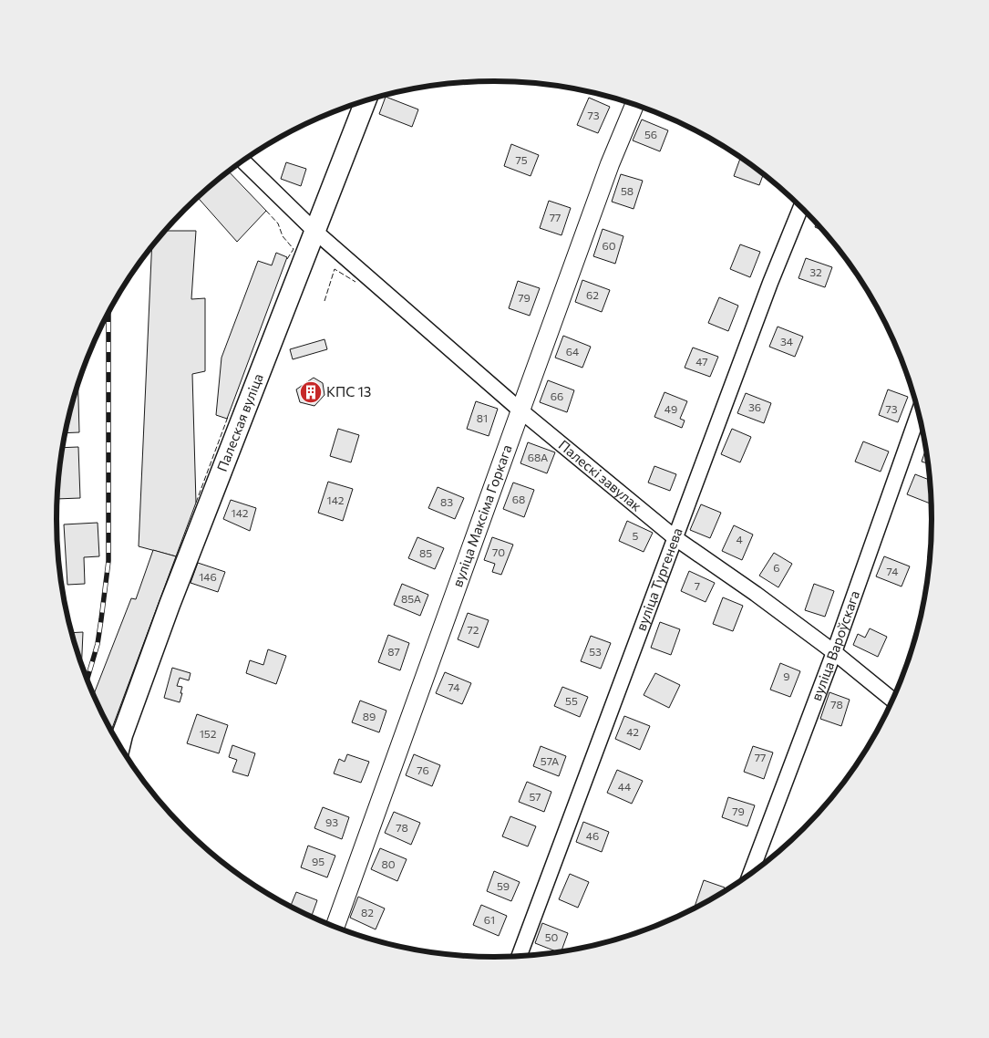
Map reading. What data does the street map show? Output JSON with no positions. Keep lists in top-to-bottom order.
{
  "streets": {
    "main road": ["Палеская вуліца"],
    "street": [
      "Палескі завулак",
      "вуліца Максіма Горкага",
      "вуліца Тургенева",
      "вуліца Вароўскага"
    ]
  },
  "crossings": [
    ["Палеская вуліца", "Палескі завулак"],
    ["Палескі завулак", "вуліца Максіма Горкага"],
    ["Палескі завулак", "вуліца Тургенева"],
    ["Палескі завулак", "вуліца Вароўскага"]
  ],
  "places": {
    "building": ["КПС 13"]
  },
  "house_numbers": [
    "73",
    "56",
    "75",
    "58",
    "77",
    "60",
    "32",
    "62",
    "79",
    "34",
    "64",
    "47",
    "66",
    "36",
    "49",
    "73",
    "81",
    "68А",
    "68",
    "142",
    "83",
    "142",
    "5",
    "4",
    "70",
    "85",
    "6",
    "74",
    "146",
    "7",
    "85А",
    "72",
    "87",
    "53",
    "9",
    "74",
    "55",
    "78",
    "89",
    "42",
    "152",
    "77",
    "57А",
    "76",
    "44",
    "57",
    "79",
    "93",
    "78",
    "46",
    "95",
    "80",
    "59",
    "82",
    "61",
    "50"
  ]
}
